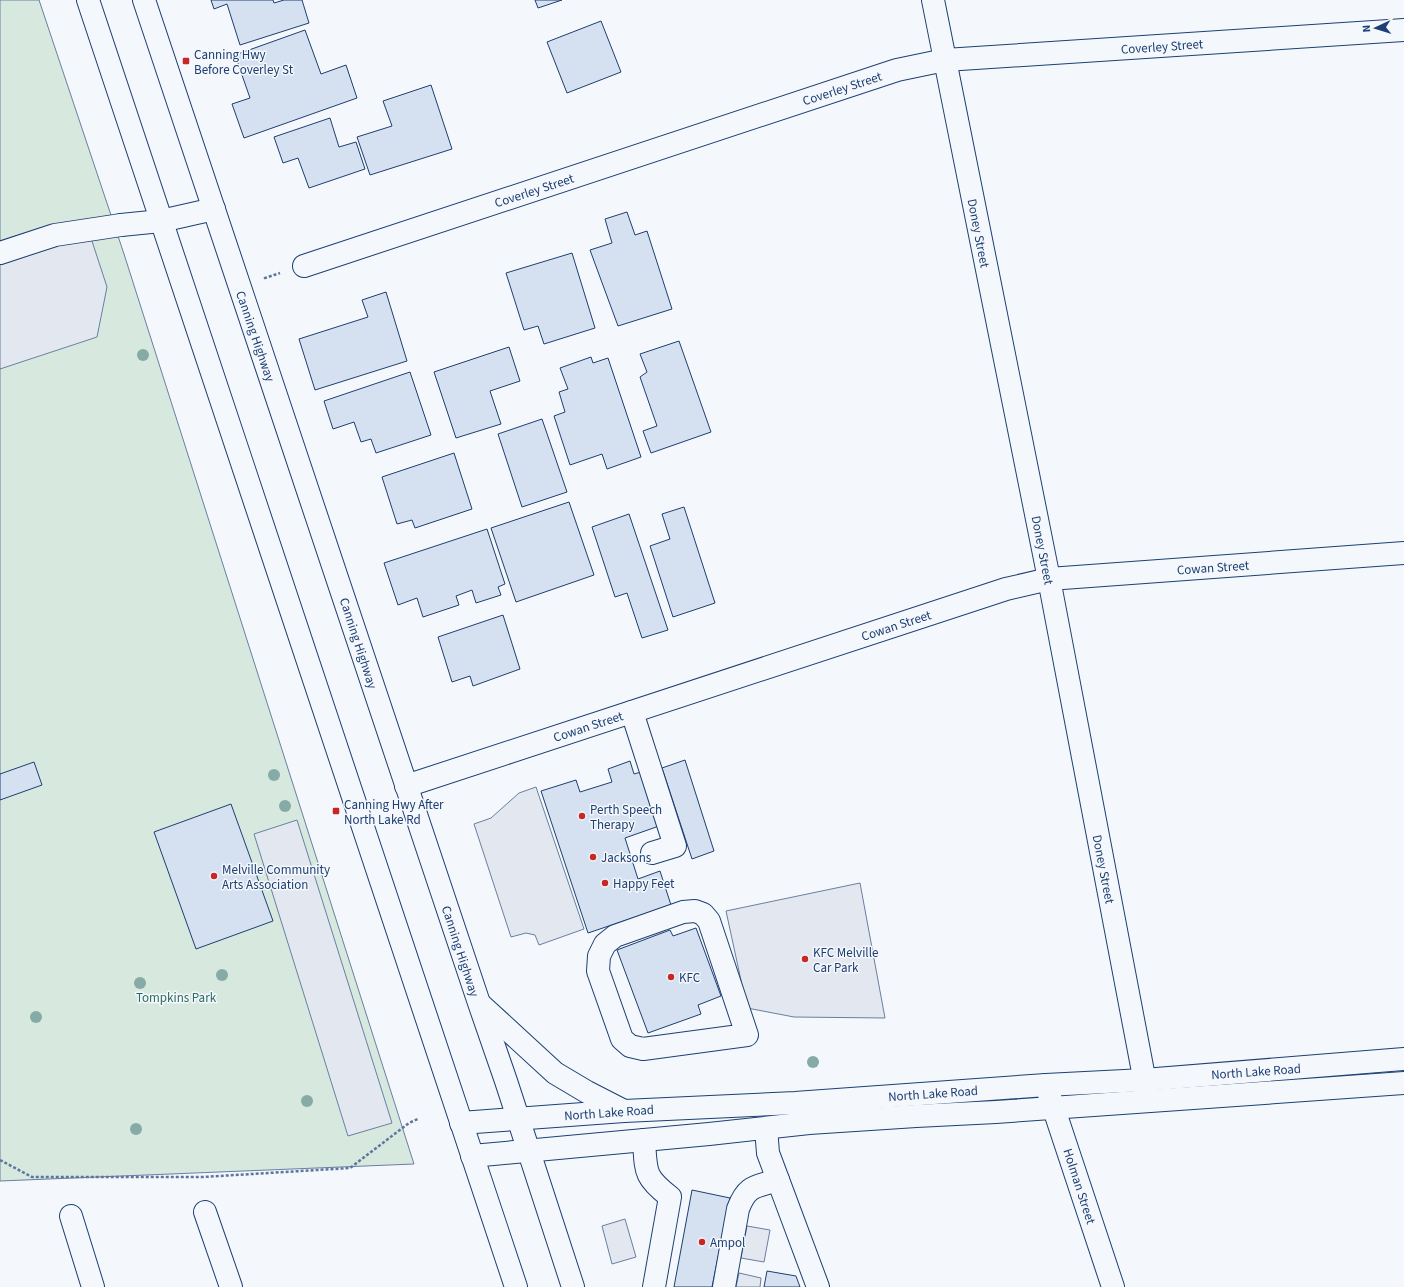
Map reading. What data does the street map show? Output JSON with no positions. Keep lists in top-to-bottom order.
{
  "streets": {
    "main road": [
      "Coverley Street",
      "Doney Street",
      "Canning Highway",
      "Cowan Street",
      "North Lake Road",
      "Holman Street"
    ]
  },
  "crossings": [
    ["Coverley Street", "Doney Street"],
    ["Doney Street", "Cowan Street"],
    ["Doney Street", "North Lake Road"],
    ["Canning Highway", "Cowan Street"],
    ["Canning Highway", "North Lake Road"],
    ["North Lake Road", "Holman Street"]
  ],
  "parks": ["Tompkins Park"],
  "places": {
    "transit": ["Canning Hwy Before Coverley St", "Canning Hwy After North Lake Rd"],
    "other": [
      "Perth Speech Therapy",
      "Jacksons",
      "Melville Community Arts Association",
      "Happy Feet",
      "KFC Melville Car Park",
      "KFC",
      "Ampol"
    ]
  },
  "north": "left"
}
